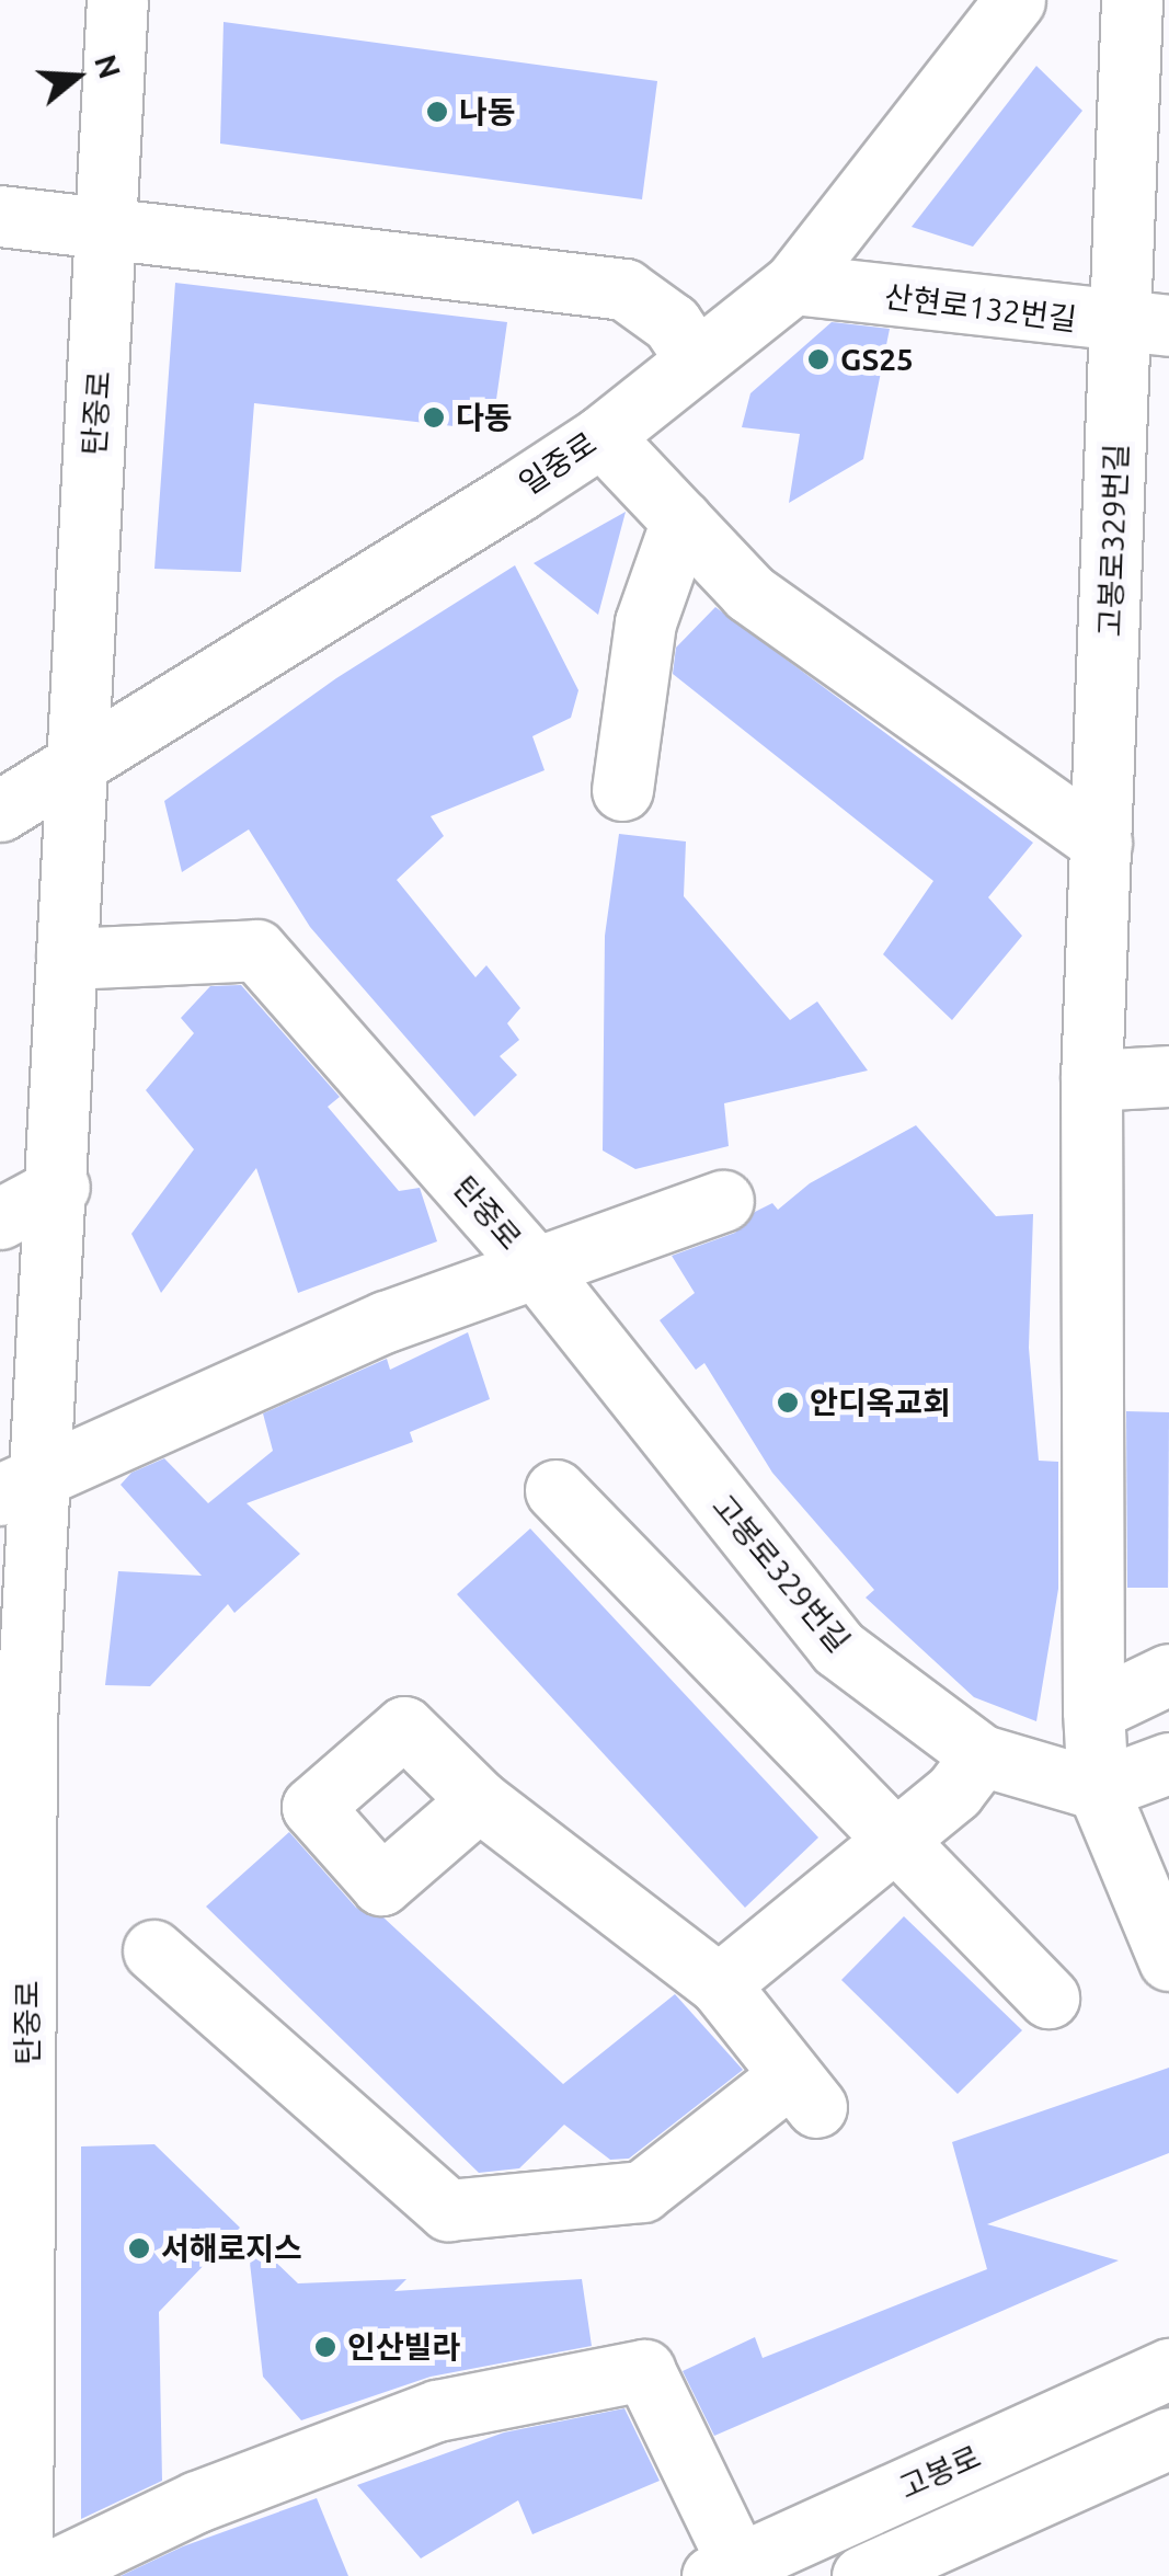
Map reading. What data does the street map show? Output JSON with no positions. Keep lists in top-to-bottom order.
{
  "streets": {
    "street": [
      "산현로132번길",
      "탄중로",
      "일중로",
      "고봉로329번길",
      "고봉로"
    ]
  },
  "crossings": [
    ["산현로132번길", "일중로"],
    ["산현로132번길", "고봉로329번길"],
    ["탄중로", "일중로"],
    ["탄중로", "고봉로329번길"]
  ],
  "places": [
    "나동",
    "GS25",
    "다동",
    "안디옥교회",
    "서해로지스",
    "인산빌라"
  ],
  "north": "right"
}
